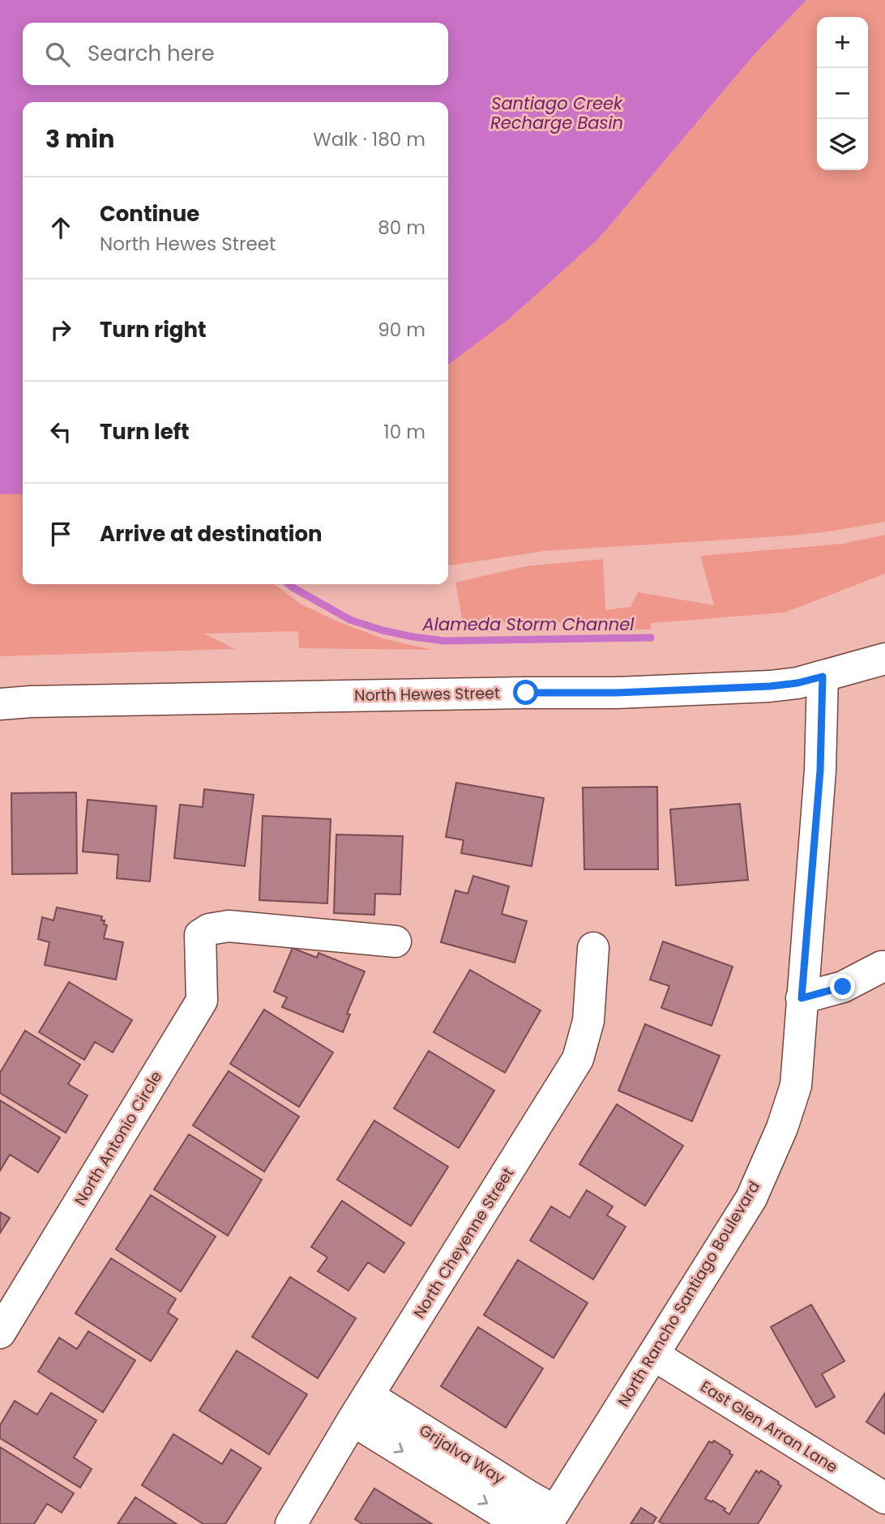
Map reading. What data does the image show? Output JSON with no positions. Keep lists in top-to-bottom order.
{
  "streets": {
    "street": [
      "North Hewes Street",
      "North Antonio Circle",
      "North Cheyenne Street",
      "North Rancho Santiago Boulevard",
      "East Glen Arran Lane",
      "Grijalva Way"
    ]
  },
  "crossings": [
    ["North Hewes Street", "North Rancho Santiago Boulevard"],
    ["North Cheyenne Street", "Grijalva Way"],
    ["North Rancho Santiago Boulevard", "East Glen Arran Lane"],
    ["North Rancho Santiago Boulevard", "Grijalva Way"]
  ],
  "water": ["Santiago Creek Recharge Basin", "Alameda Storm Channel"],
  "page": {
    "map_buttons": ["+", "−"],
    "search": "Search here",
    "heading": ["3 min", "Walk · 180 m"],
    "list": [
      ["Continue", "North Hewes Street", "80 m"],
      ["Turn right", "90 m"],
      ["Turn left", "10 m"],
      "Arrive at destination"
    ]
  }
}
